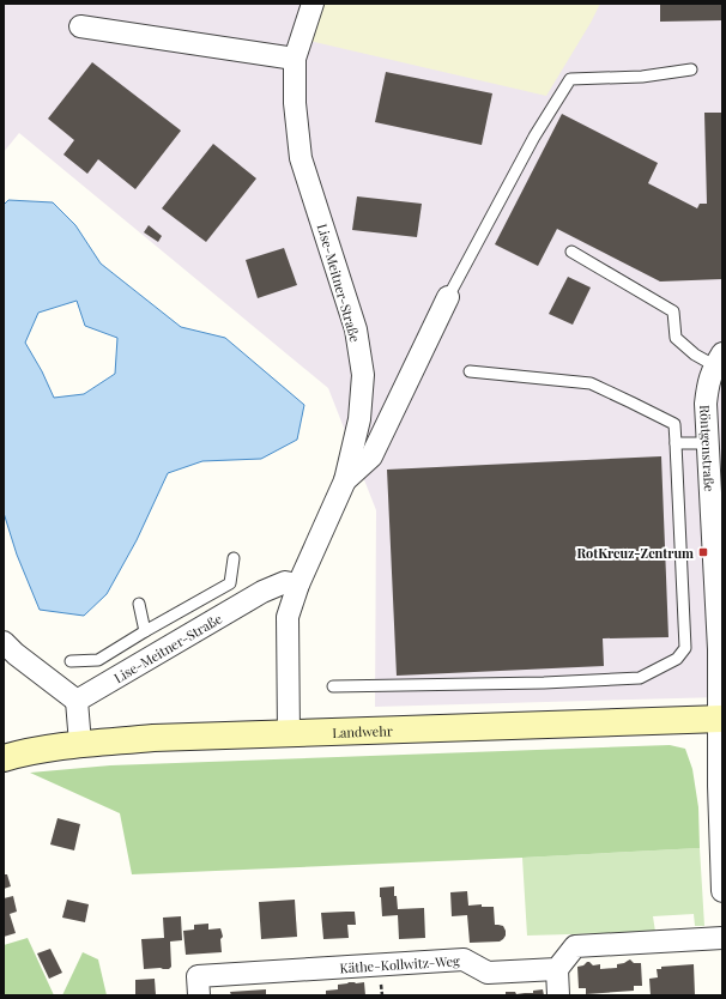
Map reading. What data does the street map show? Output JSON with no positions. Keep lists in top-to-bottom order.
{
  "streets": {
    "main road": ["Landwehr"],
    "street": ["Lise-Meitner-Straße", "Röntgenstraße", "Käthe-Kollwitz-Weg"]
  },
  "crossings": [
    ["Lise-Meitner-Straße", "Landwehr"],
    ["Röntgenstraße", "Landwehr"]
  ],
  "places": {
    "transit": ["RotKreuz-Zentrum"]
  }
}
